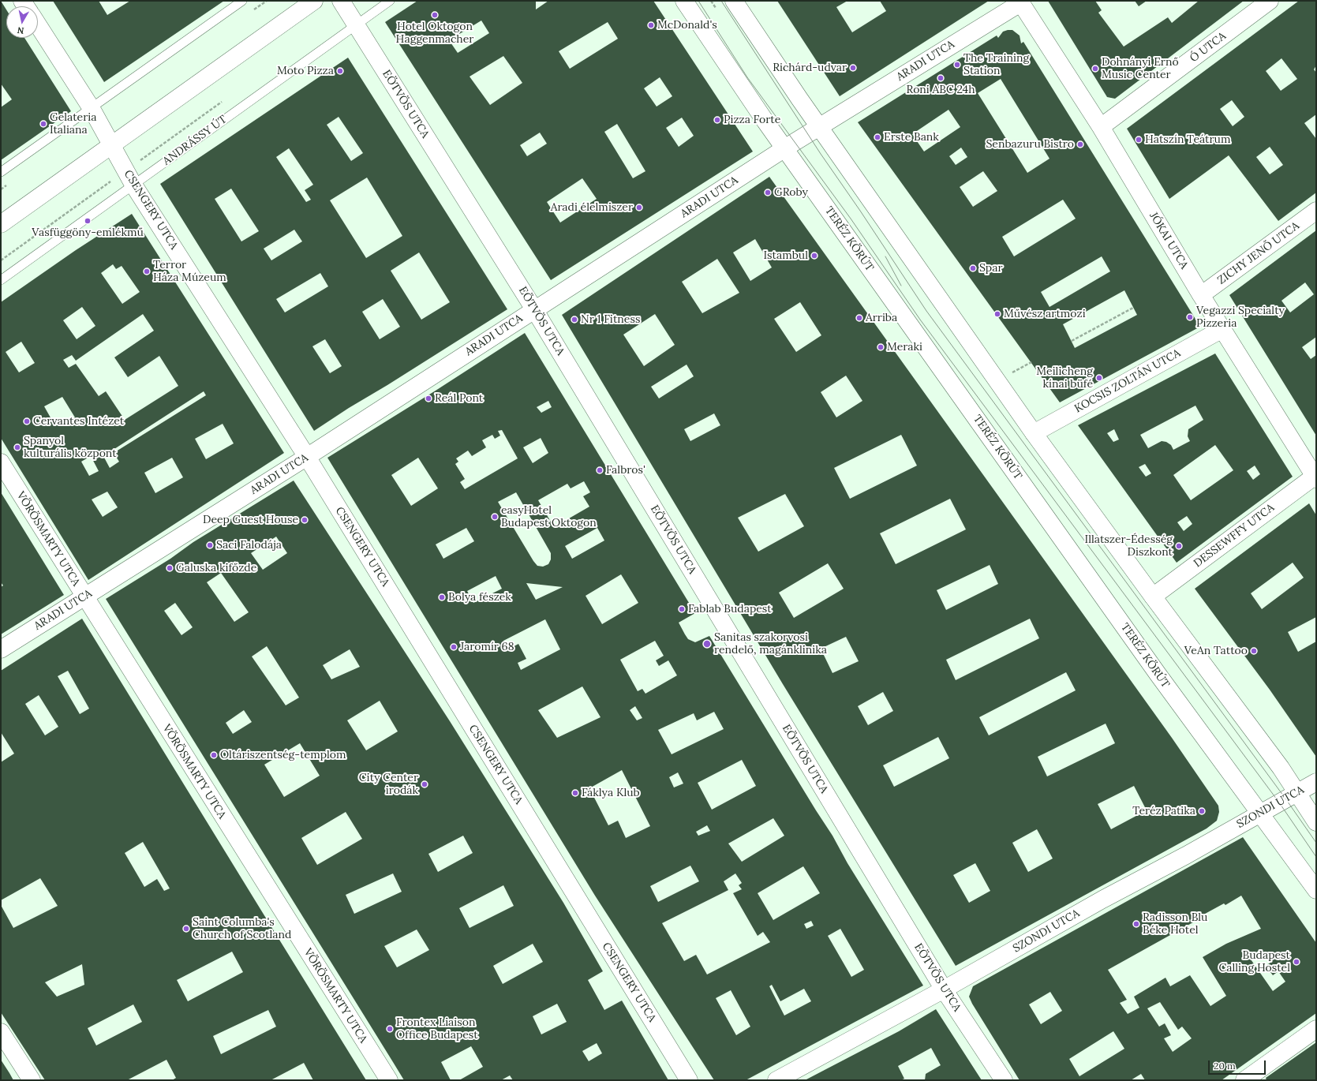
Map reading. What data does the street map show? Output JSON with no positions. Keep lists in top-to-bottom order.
{
  "streets": {
    "street": [
      "Ó UTCA",
      "ARADI UTCA",
      "EÖTVÖS UTCA",
      "CSENGERY UTCA",
      "TERÉZ KÖRÚT",
      "JÓKAI UTCA",
      "ZICHY JENŐ UTCA",
      "KOCSIS ZOLTÁN UTCA",
      "DESSEWFFY UTCA",
      "VÖRÖSMARTY UTCA",
      "SZONDI UTCA"
    ],
    "lane": ["ANDRÁSSY ÚT"]
  },
  "crossings": [
    ["Ó UTCA", "JÓKAI UTCA"],
    ["ARADI UTCA", "EÖTVÖS UTCA"],
    ["ARADI UTCA", "CSENGERY UTCA"],
    ["ARADI UTCA", "TERÉZ KÖRÚT"],
    ["ARADI UTCA", "JÓKAI UTCA"],
    ["ARADI UTCA", "VÖRÖSMARTY UTCA"],
    ["EÖTVÖS UTCA", "ANDRÁSSY ÚT"],
    ["EÖTVÖS UTCA", "SZONDI UTCA"],
    ["ANDRÁSSY ÚT", "CSENGERY UTCA"],
    ["TERÉZ KÖRÚT", "SZONDI UTCA"],
    ["JÓKAI UTCA", "ZICHY JENŐ UTCA"],
    ["JÓKAI UTCA", "KOCSIS ZOLTÁN UTCA"],
    ["JÓKAI UTCA", "DESSEWFFY UTCA"]
  ],
  "places": [
    "Hotel Oktogon Haggenmacher",
    "McDonald's",
    "The Training Station",
    "Richárd-udvar",
    "Dohnányi Ernő Music Center",
    "Moto Pizza",
    "Roni ABC 24h",
    "Pizza Forte",
    "Gelateria Italiana",
    "Erste Bank",
    "Hatszín Teátrum",
    "Senbazuru Bistro",
    "GRoby",
    "Aradi élelmiszer",
    "Vasfüggöny-emlékmű",
    "Istambul",
    "Spar",
    "Terror Háza Múzeum",
    "Művész artmozi",
    "Vegazzi Specialty Pizzeria",
    "Arriba",
    "Nr 1 Fitness",
    "Meraki",
    "Meilicheng kínai büfé",
    "Reál Pont",
    "Cervantes Intézet",
    "Spanyol kulturális központ",
    "Falbros'",
    "easyHotel Budapest Oktogon",
    "Deep Guest House",
    "Saci Falodája",
    "Illatszer-Édesség Diszkont",
    "Galuska kifőzde",
    "Bolya fészek",
    "Fablab Budapest",
    "Sanitas szakorvosi rendelő, magánklinika",
    "Jaromír 68",
    "VeAn Tattoo",
    "Oltáriszentség-templom",
    "City Center irodák",
    "Fáklya Klub",
    "Teréz Patika",
    "Radisson Blu Béke Hotel",
    "Saint Columba's Church of Scotland",
    "Budapest Calling Hostel",
    "Frontex Liaison Office Budapest"
  ],
  "scale_bar": "20 m",
  "north": "bottom"
}
